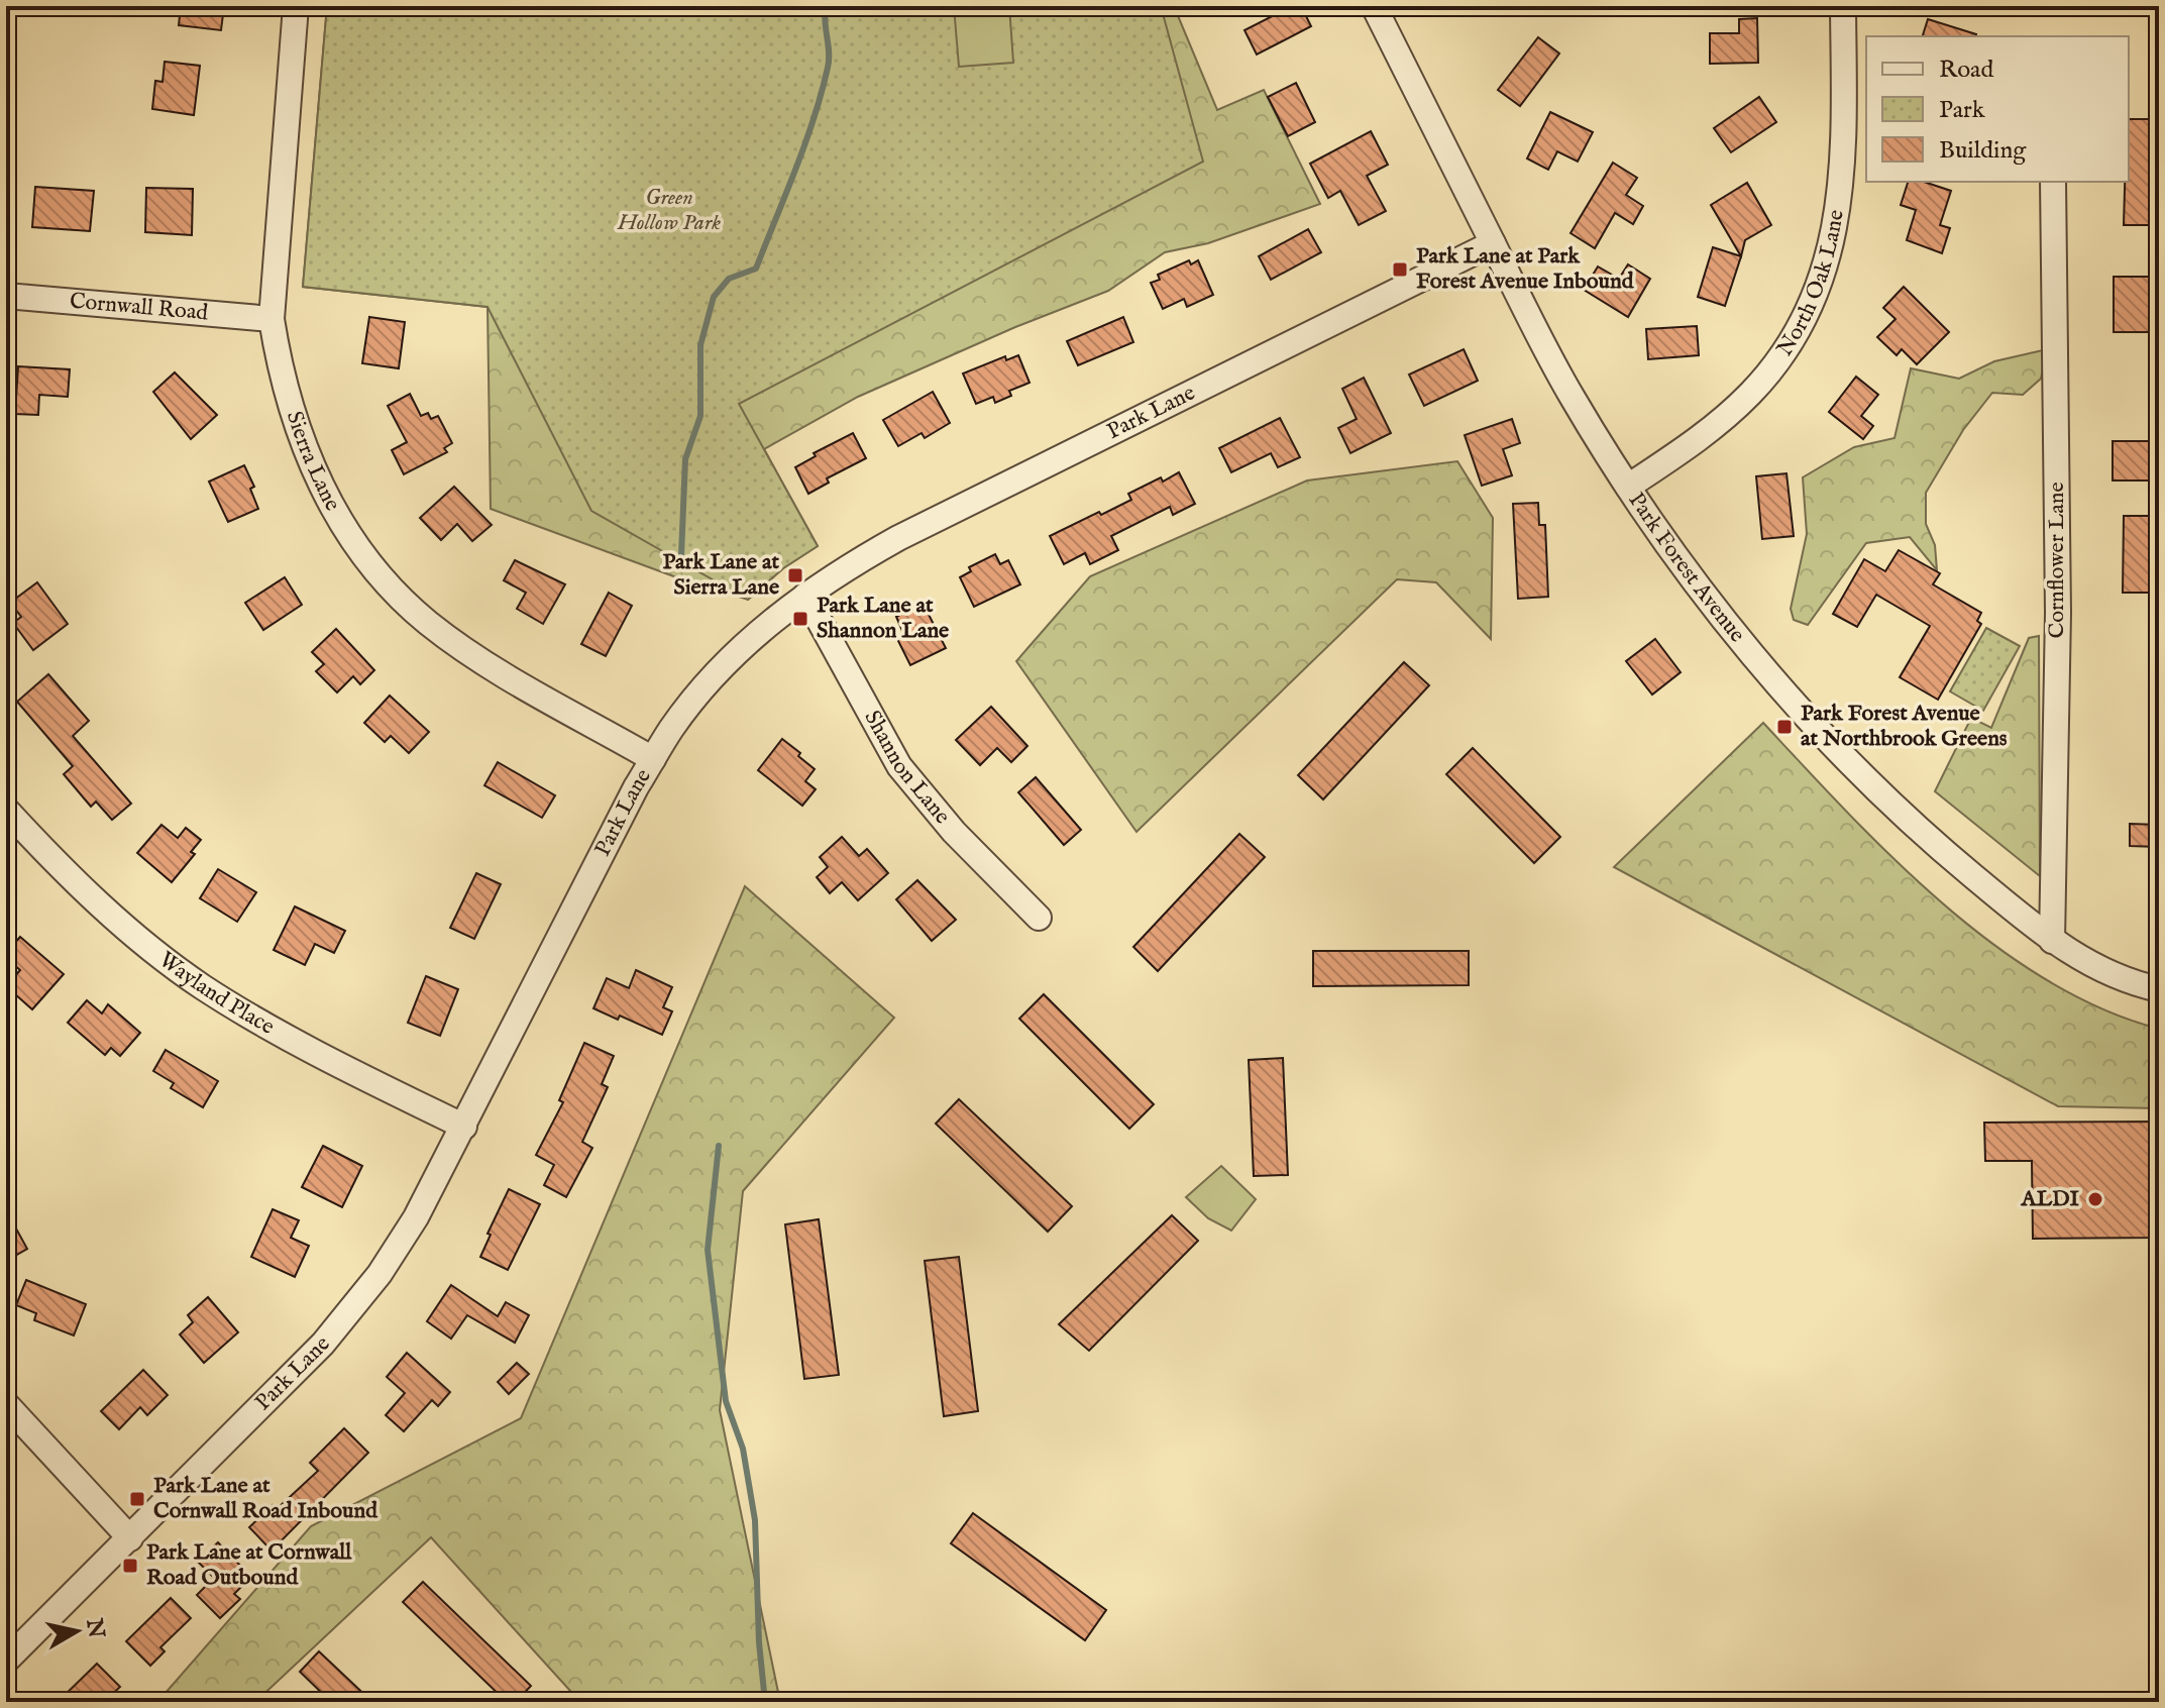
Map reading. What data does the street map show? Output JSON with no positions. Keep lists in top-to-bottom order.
{
  "streets": {
    "street": [
      "North Oak Lane",
      "Cornwall Road",
      "Park Lane",
      "Sierra Lane",
      "Cornflower Lane",
      "Park Forest Avenue",
      "Shannon Lane",
      "Wayland Place"
    ]
  },
  "crossings": [
    ["North Oak Lane", "Park Forest Avenue"],
    ["Cornwall Road", "Sierra Lane"],
    ["Park Lane", "Sierra Lane"],
    ["Park Lane", "Park Forest Avenue"],
    ["Park Lane", "Shannon Lane"],
    ["Park Lane", "Wayland Place"],
    ["Cornflower Lane", "Park Forest Avenue"]
  ],
  "parks": ["Green Hollow Park"],
  "places": {
    "transit": [
      "Park Lane at Park Forest Avenue Inbound",
      "Park Lane at Sierra Lane",
      "Park Lane at Shannon Lane",
      "Park Forest Avenue at Northbrook Greens",
      "Park Lane at Cornwall Road Inbound",
      "Park Lane at Cornwall Road Outbound"
    ],
    "other": ["ALDI"]
  },
  "legend": ["Road", "Park", "Building"],
  "north": "right"
}
